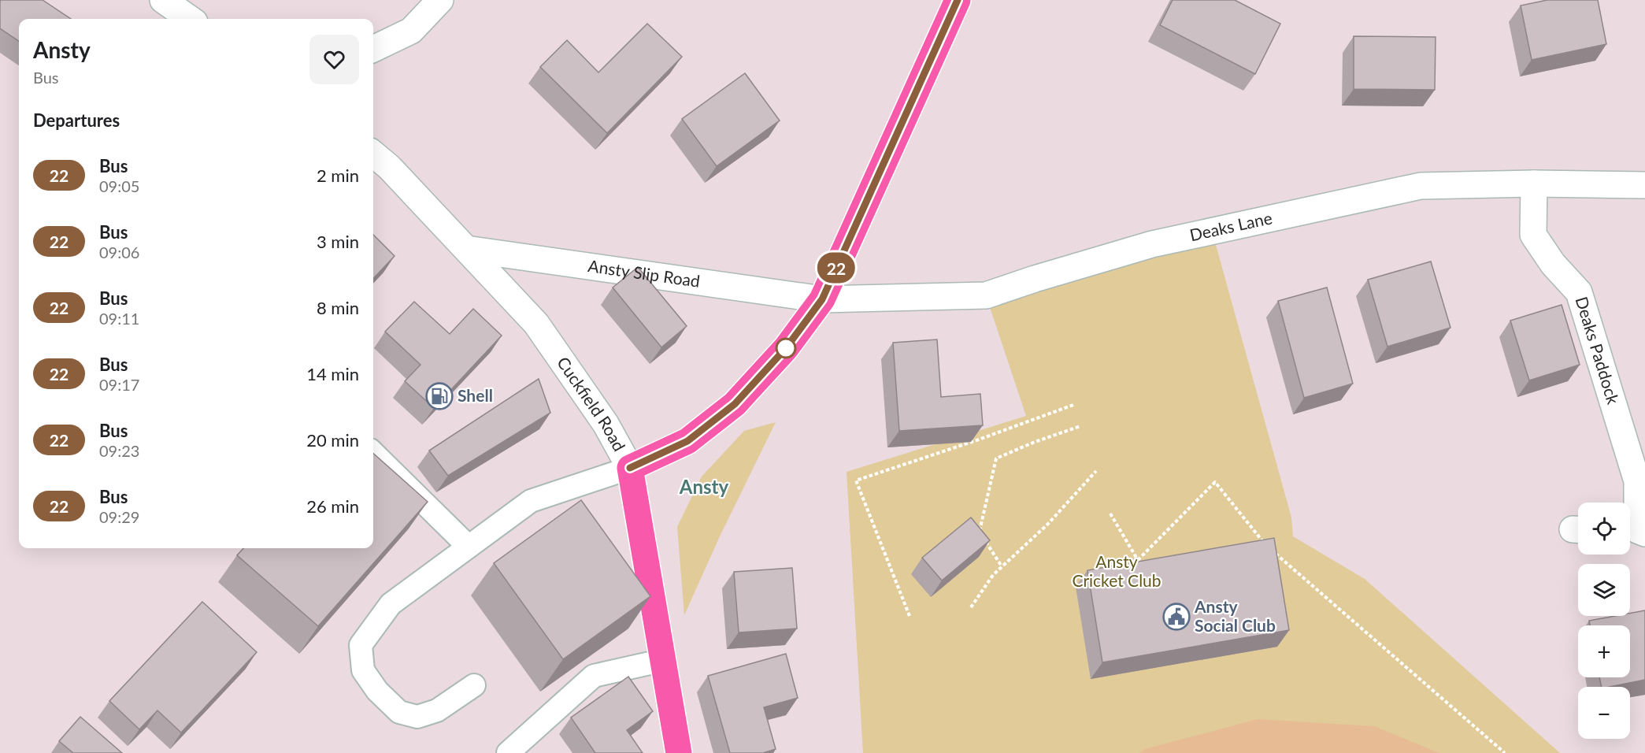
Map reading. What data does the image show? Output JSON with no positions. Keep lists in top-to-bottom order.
{
  "streets": {
    "highway": ["Cuckfield Road"],
    "street": ["Deaks Lane", "Ansty Slip Road", "Deaks Paddock"]
  },
  "crossings": [
    ["Deaks Lane", "Ansty Slip Road"],
    ["Deaks Lane", "Deaks Paddock"],
    ["Ansty Slip Road", "Cuckfield Road"]
  ],
  "districts": ["Ansty"],
  "parks": ["Ansty Cricket Club"],
  "places": {
    "fuel station": ["Shell"],
    "public building": ["Ansty Social Club"]
  },
  "lines": ["bus line 22"],
  "page": {
    "on_map": "22",
    "heading": [
      ["Ansty", "Bus"],
      "Departures"
    ],
    "list": [
      {
        "mark": "22",
        "name": "Bus",
        "note": "09:05",
        "value": "2 min"
      },
      {
        "mark": "22",
        "name": "Bus",
        "note": "09:06",
        "value": "3 min"
      },
      {
        "mark": "22",
        "name": "Bus",
        "note": "09:11",
        "value": "8 min"
      },
      {
        "mark": "22",
        "name": "Bus",
        "note": "09:17",
        "value": "14 min"
      },
      {
        "mark": "22",
        "name": "Bus",
        "note": "09:23",
        "value": "20 min"
      },
      {
        "mark": "22",
        "name": "Bus",
        "note": "09:29",
        "value": "26 min"
      }
    ],
    "map_buttons": ["+", "−"]
  }
}
